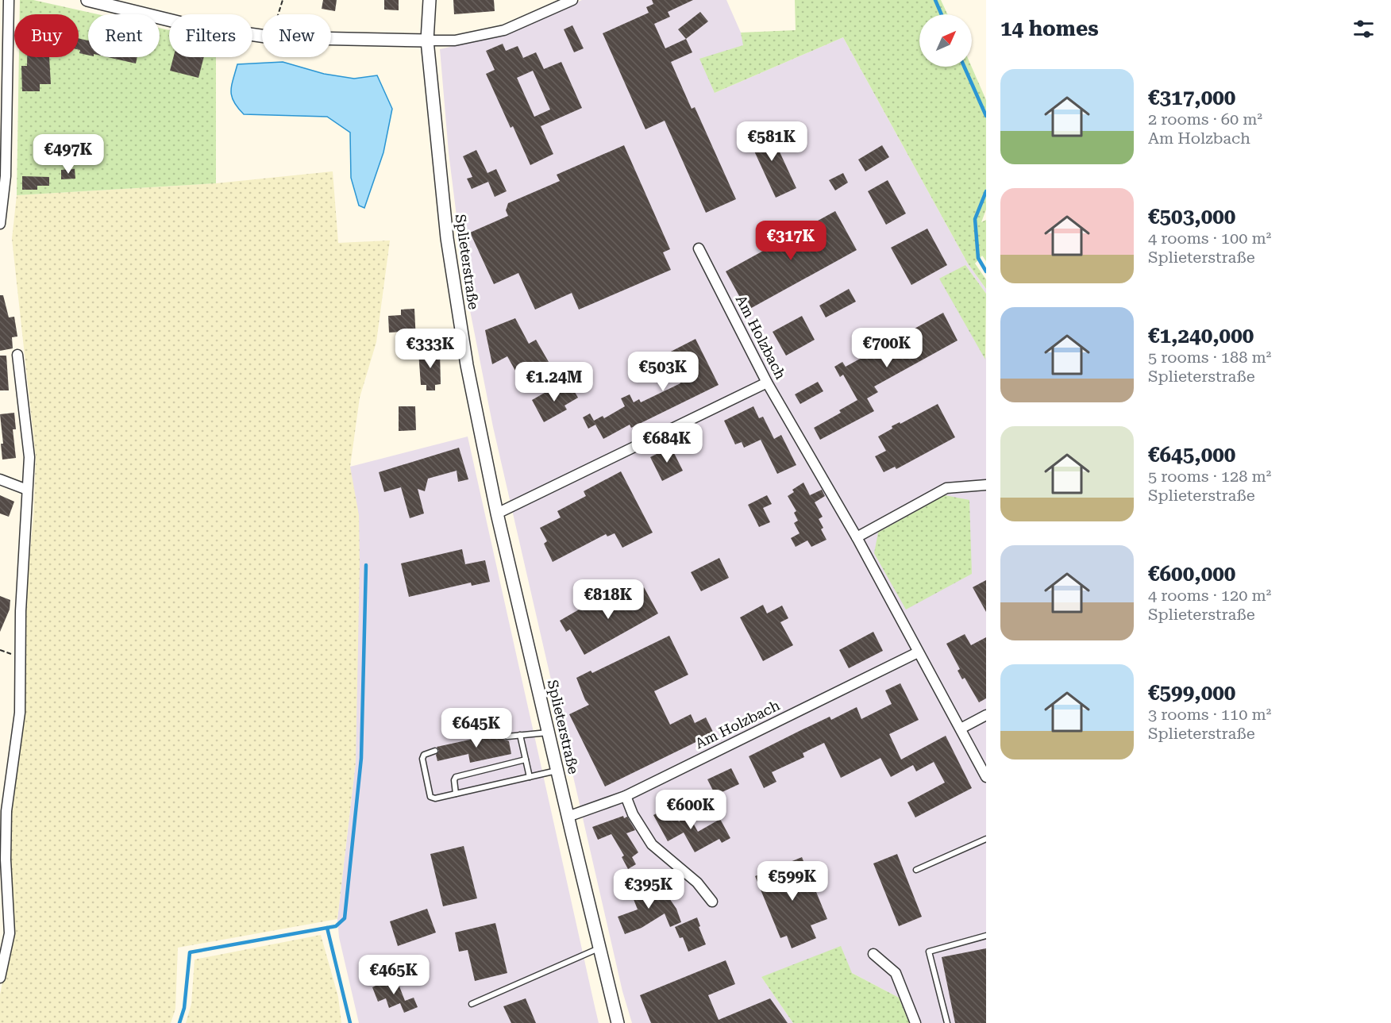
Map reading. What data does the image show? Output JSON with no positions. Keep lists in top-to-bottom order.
{
  "streets": {
    "street": ["Splieterstraße", "Am Holzbach"]
  },
  "crossings": [
    ["Splieterstraße", "Am Holzbach"]
  ],
  "north": "top right",
  "page": {
    "heading": "14 homes",
    "chip": [
      "Buy",
      "Rent",
      "Filters",
      "New"
    ],
    "list": [
      {
        "name": "€317,000",
        "note": "2 rooms · 60 m² · Am Holzbach"
      },
      {
        "name": "€503,000",
        "note": "4 rooms · 100 m² · Splieterstraße"
      },
      {
        "name": "€1,240,000",
        "note": "5 rooms · 188 m² · Splieterstraße"
      },
      {
        "name": "€645,000",
        "note": "5 rooms · 128 m² · Splieterstraße"
      },
      {
        "name": "€600,000",
        "note": "4 rooms · 120 m² · Splieterstraße"
      },
      {
        "name": "€599,000",
        "note": "3 rooms · 110 m² · Splieterstraße"
      }
    ],
    "price": [
      "€581K",
      "€497K",
      "€317K",
      "€700K",
      "€333K",
      "€503K",
      "€1.24M",
      "€684K",
      "€818K",
      "€645K",
      "€600K",
      "€599K",
      "€395K",
      "€465K"
    ]
  }
}
